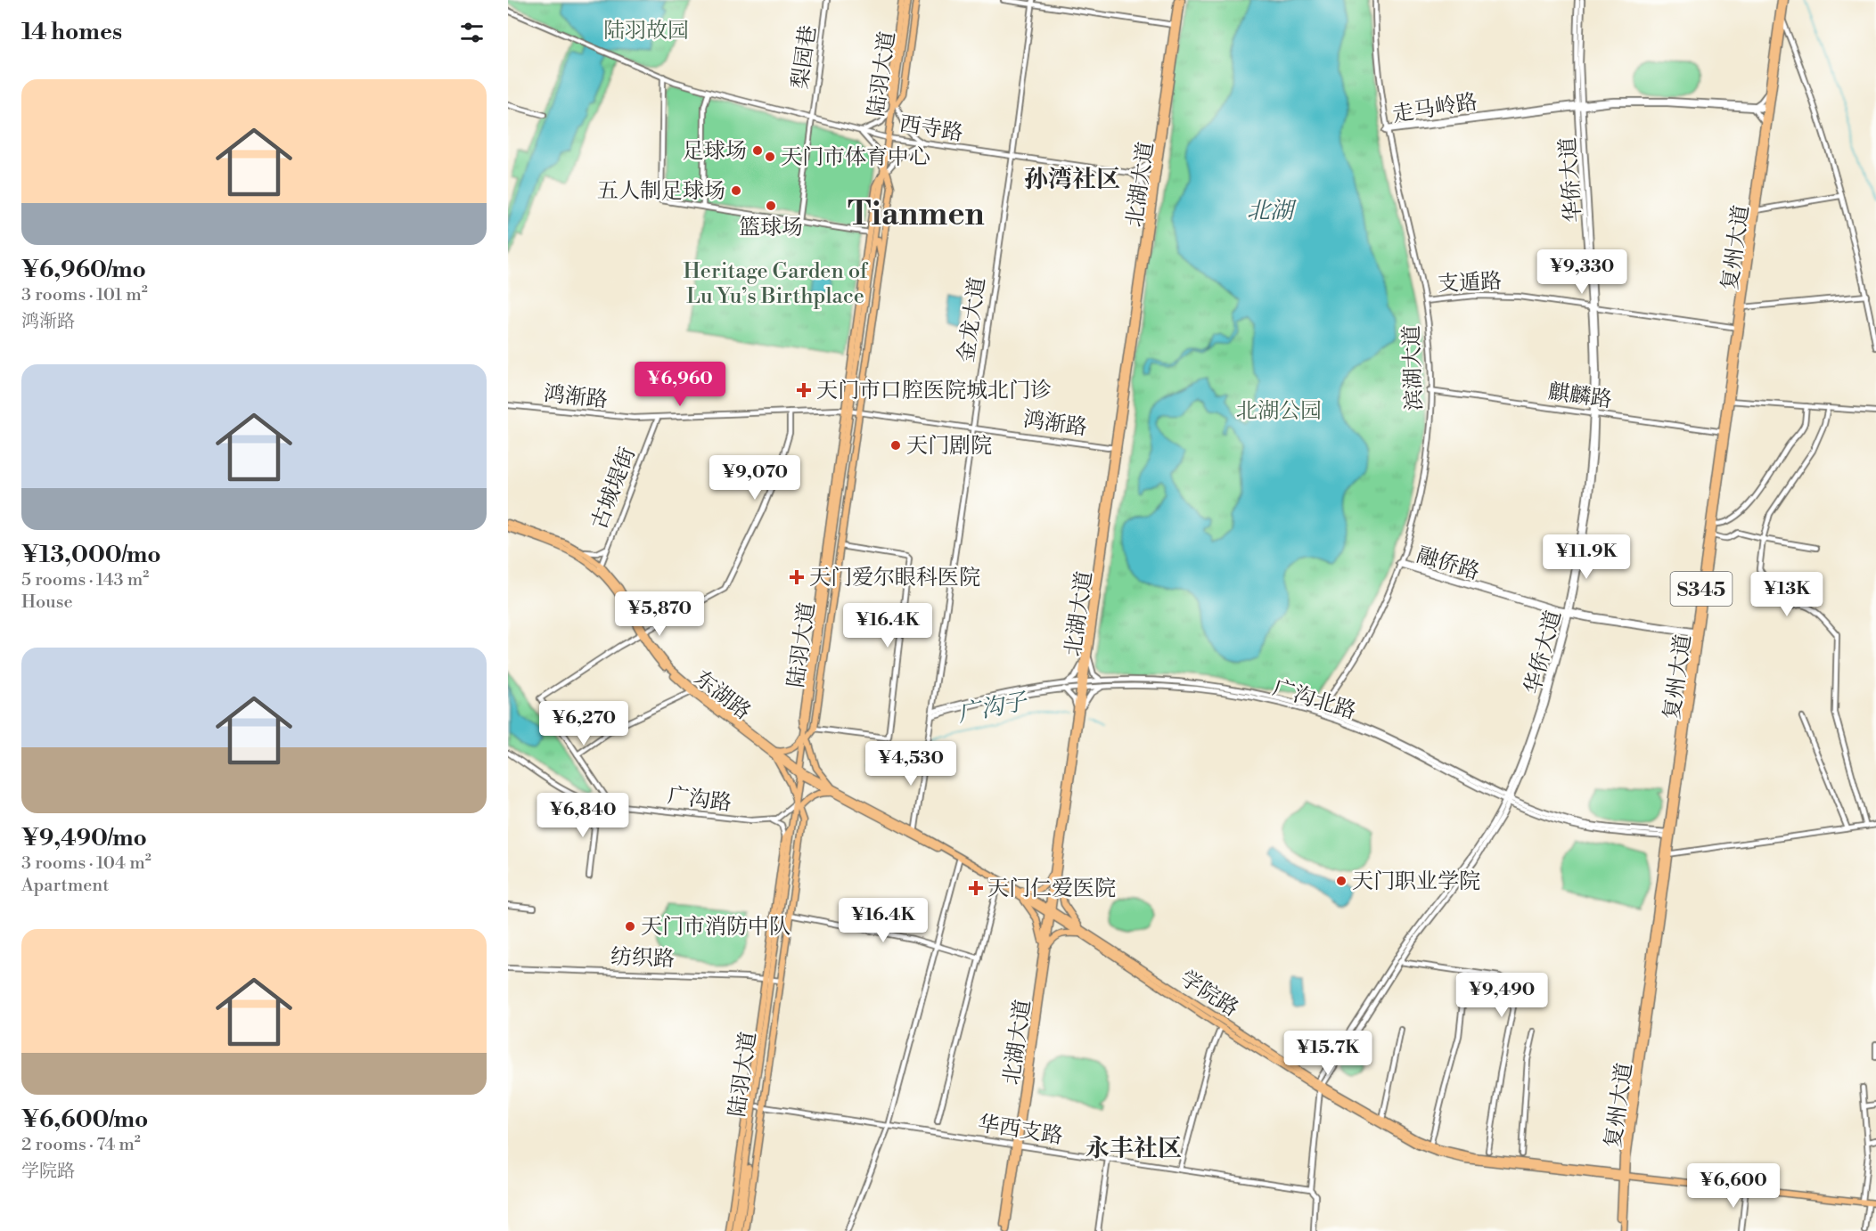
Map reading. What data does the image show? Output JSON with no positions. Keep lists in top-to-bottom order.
{
  "streets": {
    "main road": [
      "陆羽大道",
      "北湖大道",
      "复州大道",
      "S345",
      "东湖路",
      "学院路"
    ],
    "street": [
      "梨园巷",
      "走马岭路",
      "西寺路",
      "华侨大道",
      "支遁路",
      "金龙大道",
      "滨湖大道",
      "麒麟路",
      "鸿渐路",
      "古城堤街",
      "融侨路",
      "广沟北路",
      "广沟路",
      "纺织路",
      "华西支路"
    ]
  },
  "crossings": [
    ["梨园巷", "西寺路"],
    ["陆羽大道", "西寺路"],
    ["陆羽大道", "鸿渐路"],
    ["陆羽大道", "东湖路"],
    ["陆羽大道", "纺织路"],
    ["陆羽大道", "学院路"],
    ["陆羽大道", "华西支路"],
    ["走马岭路", "华侨大道"],
    ["走马岭路", "复州大道"],
    ["走马岭路", "滨湖大道"],
    ["西寺路", "北湖大道"],
    ["西寺路", "金龙大道"],
    ["华侨大道", "支遁路"],
    ["华侨大道", "麒麟路"],
    ["华侨大道", "融侨路"],
    ["华侨大道", "广沟北路"],
    ["华侨大道", "学院路"],
    ["北湖大道", "鸿渐路"],
    ["北湖大道", "广沟北路"],
    ["北湖大道", "学院路"],
    ["北湖大道", "华西支路"],
    ["复州大道", "支遁路"],
    ["复州大道", "麒麟路"],
    ["复州大道", "融侨路"],
    ["复州大道", "广沟北路"],
    ["复州大道", "学院路"],
    ["支遁路", "滨湖大道"],
    ["金龙大道", "鸿渐路"],
    ["金龙大道", "广沟北路"],
    ["金龙大道", "学院路"],
    ["滨湖大道", "麒麟路"],
    ["滨湖大道", "融侨路"],
    ["滨湖大道", "广沟北路"],
    ["鸿渐路", "古城堤街"],
    ["古城堤街", "东湖路"],
    ["东湖路", "学院路"]
  ],
  "districts": ["孙湾社区", "Tianmen", "永丰社区"],
  "water": ["北湖", "广沟子"],
  "parks": ["陆羽故园", "Heritage Garden of Lu Yu’s Birthplace", "北湖公园"],
  "places": {
    "other": [
      "足球场",
      "天门市体育中心",
      "五人制足球场",
      "篮球场",
      "天门剧院",
      "天门职业学院",
      "天门市消防中队"
    ],
    "health": ["天门市口腔医院城北门诊", "天门爱尔眼科医院", "天门仁爱医院"]
  },
  "page": {
    "heading": "14 homes",
    "list": [
      {
        "name": "¥6,960/mo",
        "note": "3 rooms · 101 m² · 鸿渐路"
      },
      {
        "name": "¥13,000/mo",
        "note": "5 rooms · 143 m² · House"
      },
      {
        "name": "¥9,490/mo",
        "note": "3 rooms · 104 m² · Apartment"
      },
      {
        "name": "¥6,600/mo",
        "note": "2 rooms · 74 m² · 学院路"
      }
    ],
    "price": [
      "¥9,330",
      "¥6,960",
      "¥9,070",
      "¥11.9K",
      "¥13K",
      "¥5,870",
      "¥16.4K",
      "¥6,270",
      "¥4,530",
      "¥6,840",
      "¥16.4K",
      "¥9,490",
      "¥15.7K",
      "¥6,600"
    ]
  }
}
